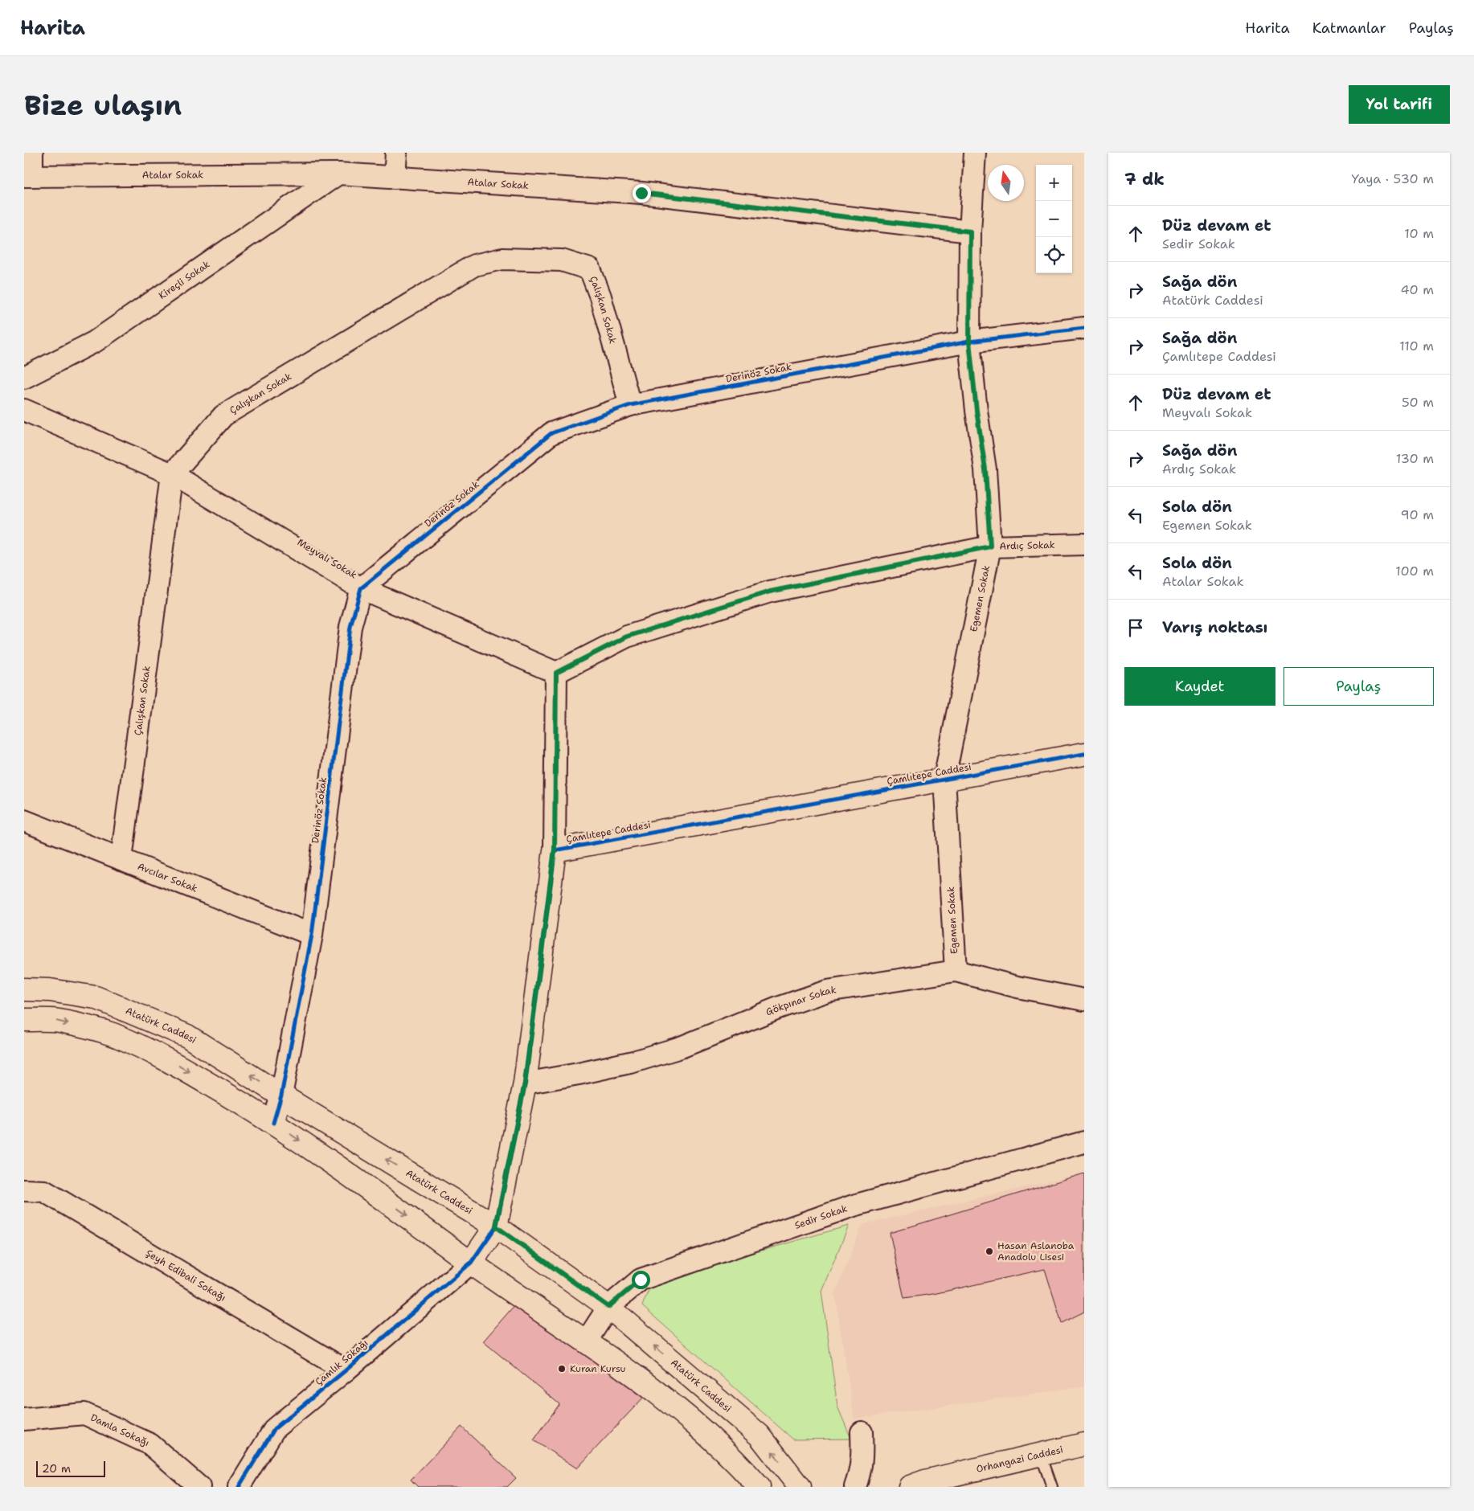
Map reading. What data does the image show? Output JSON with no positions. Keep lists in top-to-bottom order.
{
  "streets": {
    "main road": ["Çamlıtepe Caddesi", "Atatürk Caddesi", "Orhangazi Caddesi"],
    "street": [
      "Atalar Sokak",
      "Kireçli Sokak",
      "Çalışkan Sokak",
      "Derinöz Sokak",
      "Ardıç Sokak",
      "Meyvalı Sokak",
      "Egemen Sokak",
      "Avcılar Sokak",
      "Gökpınar Sokak",
      "Sedir Sokak",
      "Şeyh Edibali Sokağı",
      "Çamlık Sokağı",
      "Damla Sokağı"
    ]
  },
  "crossings": [
    ["Atalar Sokak", "Kireçli Sokak"],
    ["Atalar Sokak", "Egemen Sokak"],
    ["Çalışkan Sokak", "Derinöz Sokak"],
    ["Çalışkan Sokak", "Meyvalı Sokak"],
    ["Çalışkan Sokak", "Avcılar Sokak"],
    ["Derinöz Sokak", "Meyvalı Sokak"],
    ["Derinöz Sokak", "Egemen Sokak"],
    ["Derinöz Sokak", "Avcılar Sokak"],
    ["Derinöz Sokak", "Atatürk Caddesi"],
    ["Ardıç Sokak", "Meyvalı Sokak"],
    ["Ardıç Sokak", "Egemen Sokak"],
    ["Egemen Sokak", "Çamlıtepe Caddesi"],
    ["Egemen Sokak", "Gökpınar Sokak"],
    ["Çamlıtepe Caddesi", "Gökpınar Sokak"],
    ["Çamlıtepe Caddesi", "Atatürk Caddesi"],
    ["Çamlıtepe Caddesi", "Çamlık Sokağı"],
    ["Atatürk Caddesi", "Sedir Sokak"],
    ["Şeyh Edibali Sokağı", "Çamlık Sokağı"]
  ],
  "places": ["Hasan Aslanoba Anadolu Lisesi", "Kuran Kursu"],
  "scale_bar": "20 m",
  "north": "top",
  "page": {
    "header": "Harita",
    "nav": ["Harita", "Katmanlar", "Paylaş"],
    "buttons": [
      "Yol tarifi",
      ["Kaydet", "Paylaş"]
    ],
    "title": "Bize ulaşın",
    "heading": ["7 dk", "Yaya · 530 m"],
    "map_buttons": ["+", "−"],
    "list": [
      ["Düz devam et", "Sedir Sokak", "10 m"],
      ["Sağa dön", "Atatürk Caddesi", "40 m"],
      ["Sağa dön", "Çamlıtepe Caddesi", "110 m"],
      ["Düz devam et", "Meyvalı Sokak", "50 m"],
      ["Sağa dön", "Ardıç Sokak", "130 m"],
      ["Sola dön", "Egemen Sokak", "90 m"],
      ["Sola dön", "Atalar Sokak", "100 m"],
      "Varış noktası"
    ],
    "scale": "20 m"
  }
}
